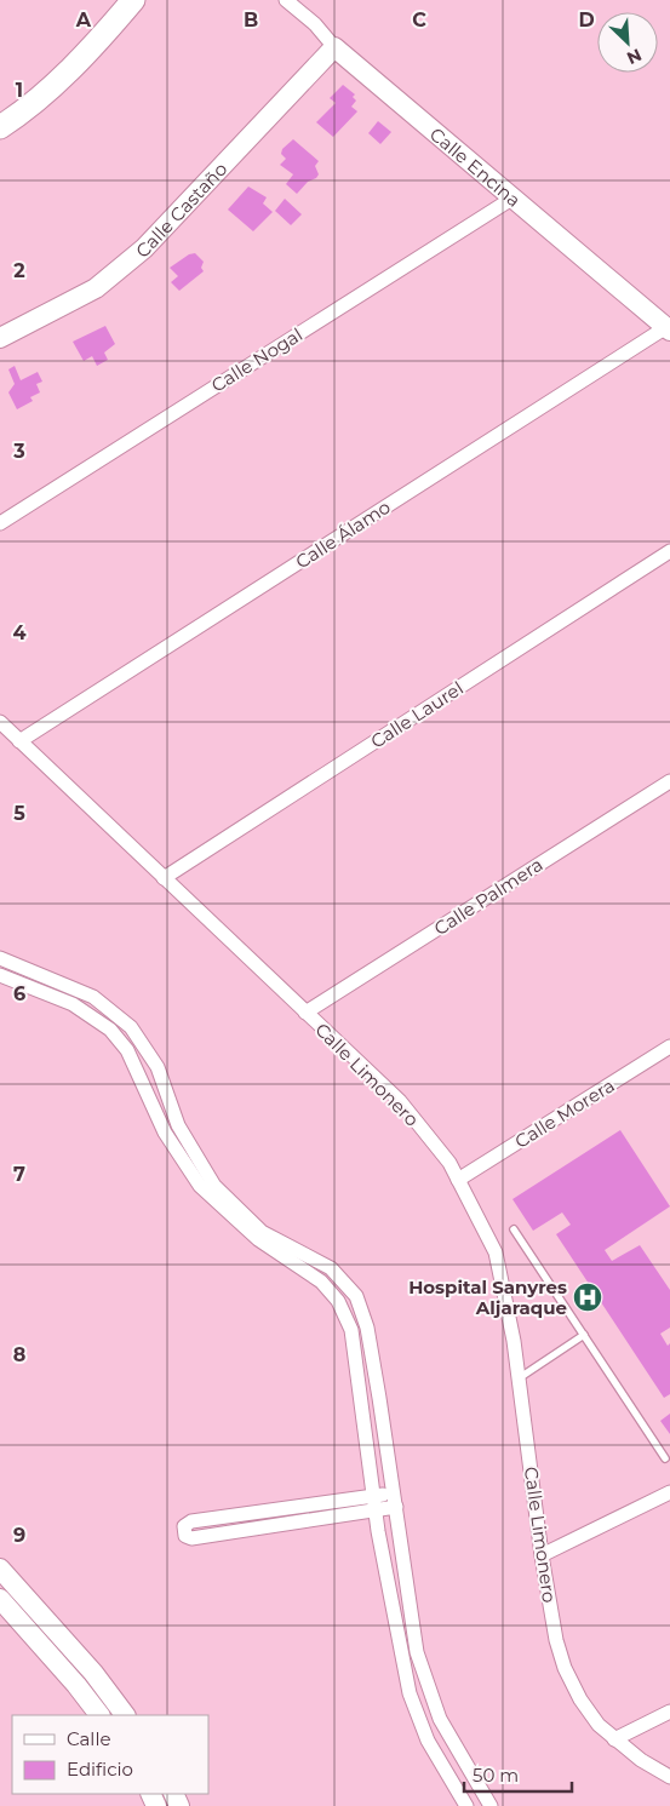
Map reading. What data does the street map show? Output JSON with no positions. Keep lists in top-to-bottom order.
{
  "streets": {
    "street": [
      "Calle Encina",
      "Calle Castaño",
      "Calle Nogal",
      "Calle Álamo",
      "Calle Laurel",
      "Calle Palmera",
      "Calle Limonero",
      "Calle Morera"
    ]
  },
  "crossings": [
    ["Calle Encina", "Calle Castaño"],
    ["Calle Encina", "Calle Nogal"],
    ["Calle Encina", "Calle Álamo"],
    ["Calle Álamo", "Calle Limonero"],
    ["Calle Laurel", "Calle Limonero"],
    ["Calle Palmera", "Calle Limonero"],
    ["Calle Limonero", "Calle Morera"]
  ],
  "places": {
    "hospital": ["Hospital Sanyres Aljaraque"]
  },
  "legend": ["Calle", "Edificio"],
  "scale_bar": "50 m",
  "north": "bottom right",
  "grid": {
    "columns": [
      "A",
      "B",
      "C",
      "D"
    ],
    "rows": [
      "1",
      "2",
      "3",
      "4",
      "5",
      "6",
      "7",
      "8",
      "9"
    ]
  }
}
